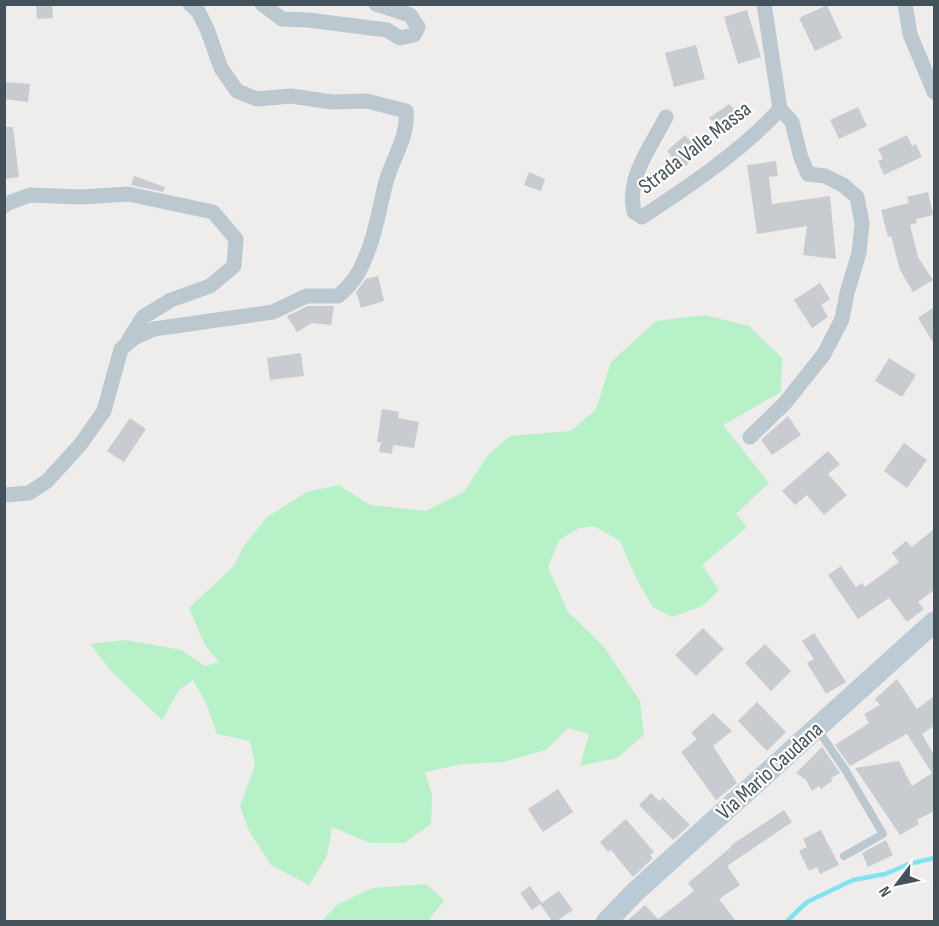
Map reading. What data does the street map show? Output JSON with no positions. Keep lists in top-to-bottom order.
{
  "streets": {
    "main road": ["Via Mario Caudana"],
    "street": ["Strada Valle Massa"]
  },
  "north": "bottom left"
}
